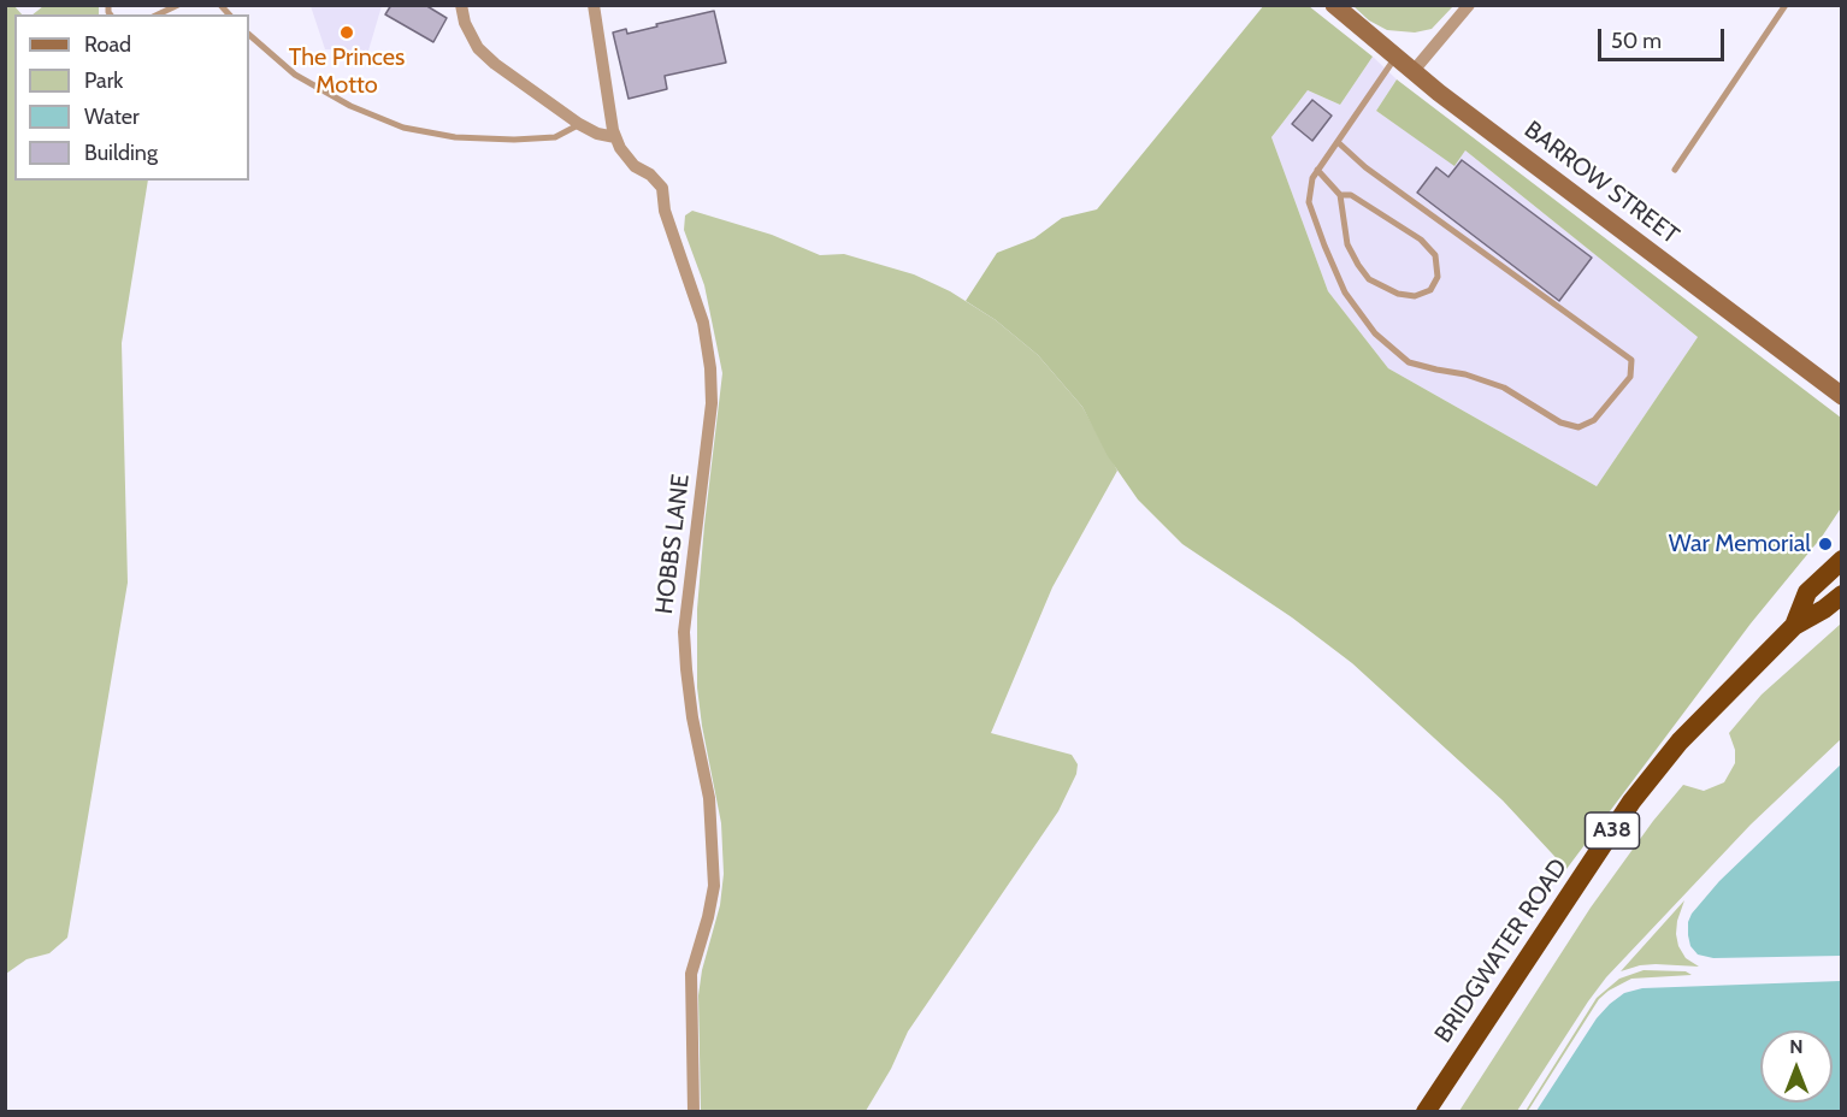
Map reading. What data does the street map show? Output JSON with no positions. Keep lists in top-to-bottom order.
{
  "streets": {
    "highway": ["A38", "BRIDGWATER ROAD"],
    "main road": ["BARROW STREET"],
    "street": ["HOBBS LANE"]
  },
  "places": ["The Princes Motto", "War Memorial"],
  "legend": [
    "Road",
    "Park",
    "Water",
    "Building"
  ],
  "scale_bar": "50 m",
  "north": "top"
}
